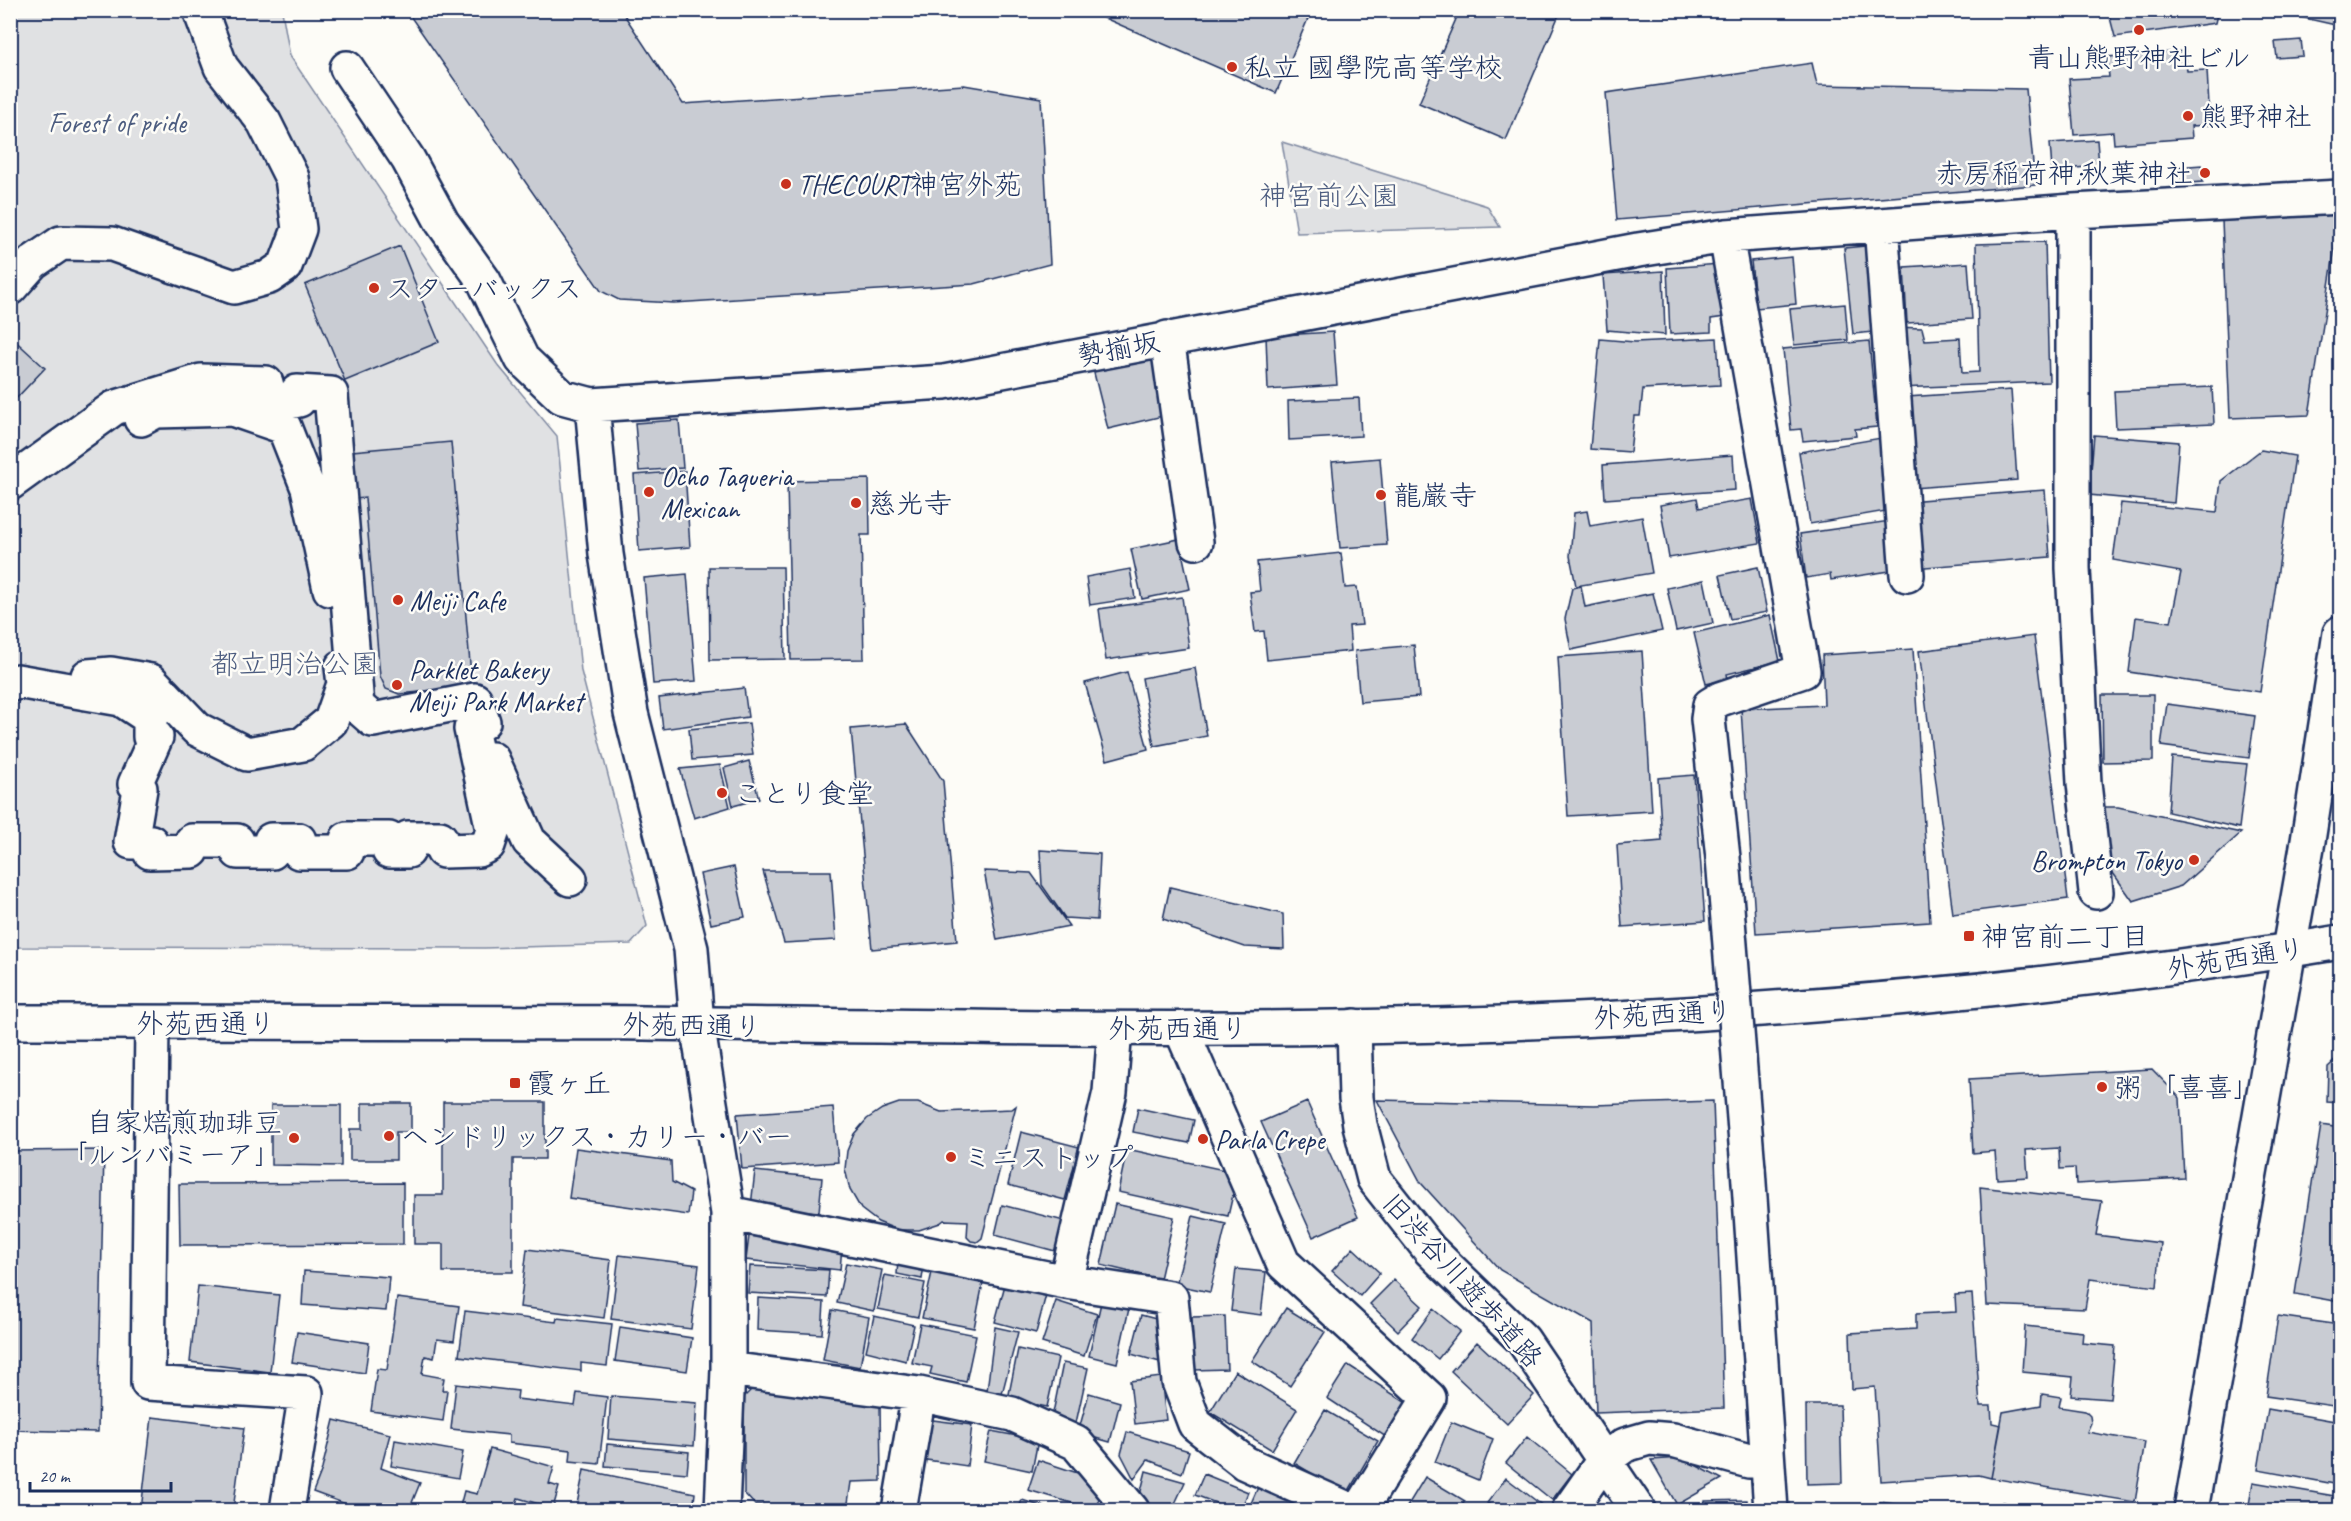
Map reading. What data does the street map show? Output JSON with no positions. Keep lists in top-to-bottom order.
{
  "streets": {
    "street": ["勢揃坂", "外苑西通り", "旧渋谷川遊歩道路"]
  },
  "crossings": [
    ["外苑西通り", "旧渋谷川遊歩道路"]
  ],
  "parks": ["Forest of pride", "神宮前公園", "都立明治公園"],
  "places": {
    "other": [
      "青山熊野神社ビル",
      "私立 國學院高等学校",
      "熊野神社",
      "赤房稲荷神;秋葉神社",
      "THECOURT神宮外苑",
      "スターバックス",
      "Ocho Taqueria Mexican",
      "龍巌寺",
      "慈光寺",
      "Meiji Cafe",
      "Parklet Bakery Meiji Park Market",
      "ことり食堂",
      "Brompton Tokyo",
      "粥 「喜喜」",
      "ヘンドリックス・カリー・バー",
      "自家焙煎珈琲豆 「ルンバミーア」",
      "Parla Crepe",
      "ミニストップ"
    ],
    "transit": ["神宮前二丁目", "霞ヶ丘"]
  },
  "scale_bar": "20 m"
}
